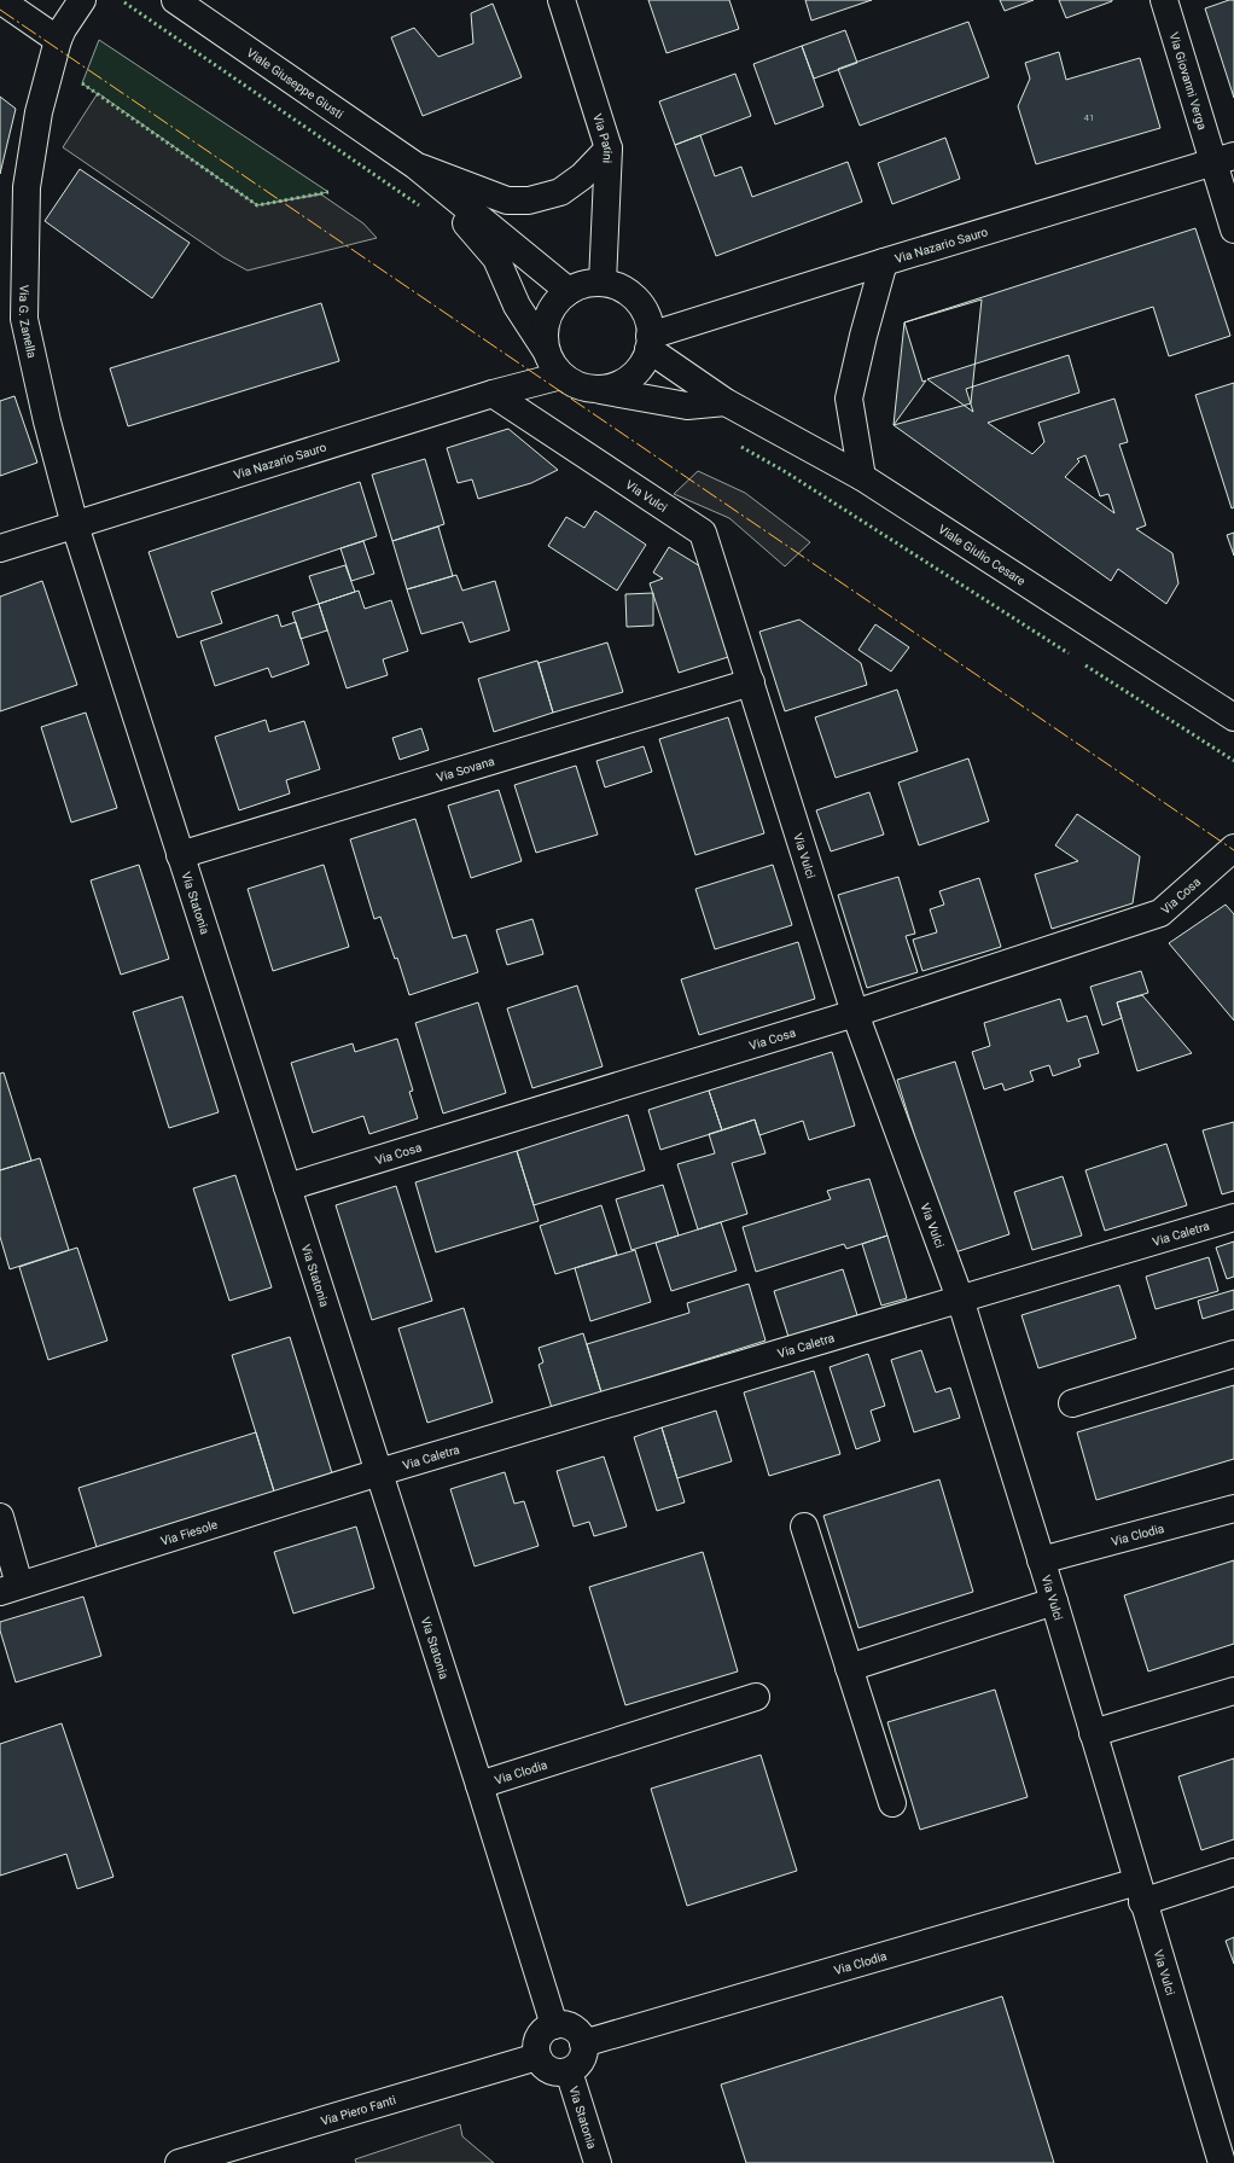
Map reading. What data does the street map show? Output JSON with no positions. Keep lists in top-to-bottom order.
{
  "streets": {
    "street": [
      "Via Giovanni Verga",
      "Viale Giuseppe Giusti",
      "Via Parini",
      "Via Nazario Sauro",
      "Via G. Zanella",
      "Via Vulci",
      "Viale Giulio Cesare",
      "Via Sovana",
      "Via Cosa",
      "Via Statonia",
      "Via Caletra",
      "Via Fiesole",
      "Via Clodia",
      "Via Piero Fanti"
    ]
  },
  "crossings": [
    ["Via Giovanni Verga", "Via Nazario Sauro"],
    ["Viale Giuseppe Giusti", "Via Parini"],
    ["Viale Giuseppe Giusti", "Via Nazario Sauro"],
    ["Viale Giuseppe Giusti", "Viale Giulio Cesare"],
    ["Via Parini", "Via Nazario Sauro"],
    ["Via Parini", "Viale Giulio Cesare"],
    ["Via Nazario Sauro", "Via G. Zanella"],
    ["Via Nazario Sauro", "Via Vulci"],
    ["Via Nazario Sauro", "Viale Giulio Cesare"],
    ["Via Nazario Sauro", "Via Statonia"],
    ["Via G. Zanella", "Via Statonia"],
    ["Via Vulci", "Via Sovana"],
    ["Via Vulci", "Via Cosa"],
    ["Via Vulci", "Via Caletra"],
    ["Via Vulci", "Via Clodia"],
    ["Via Sovana", "Via Statonia"],
    ["Via Cosa", "Via Statonia"],
    ["Via Statonia", "Via Caletra"],
    ["Via Statonia", "Via Fiesole"],
    ["Via Statonia", "Via Clodia"],
    ["Via Statonia", "Via Piero Fanti"],
    ["Via Caletra", "Via Fiesole"],
    ["Via Clodia", "Via Piero Fanti"]
  ],
  "house_numbers": ["41"]
}
